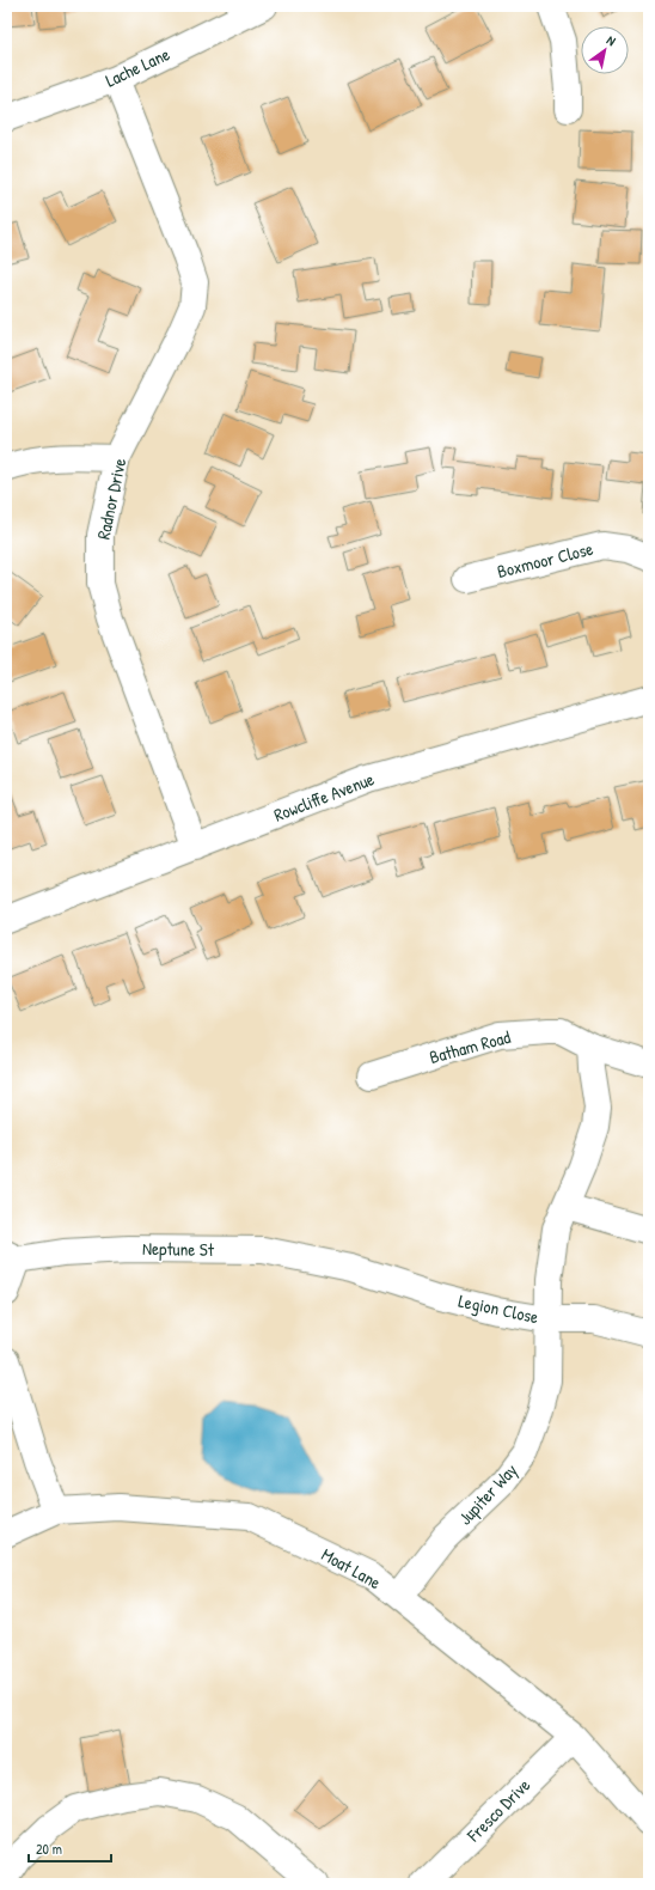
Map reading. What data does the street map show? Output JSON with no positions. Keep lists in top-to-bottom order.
{
  "streets": {
    "street": [
      "Lache Lane",
      "Radnor Drive",
      "Boxmoor Close",
      "Rowcliffe Avenue",
      "Batham Road",
      "Neptune St",
      "Legion Close",
      "Jupiter Way",
      "Moat Lane",
      "Fresco Drive"
    ]
  },
  "crossings": [
    ["Lache Lane", "Radnor Drive"],
    ["Radnor Drive", "Rowcliffe Avenue"],
    ["Batham Road", "Jupiter Way"],
    ["Neptune St", "Legion Close"],
    ["Legion Close", "Jupiter Way"],
    ["Jupiter Way", "Moat Lane"],
    ["Moat Lane", "Fresco Drive"]
  ],
  "scale_bar": "20 m",
  "north": "top right"
}
